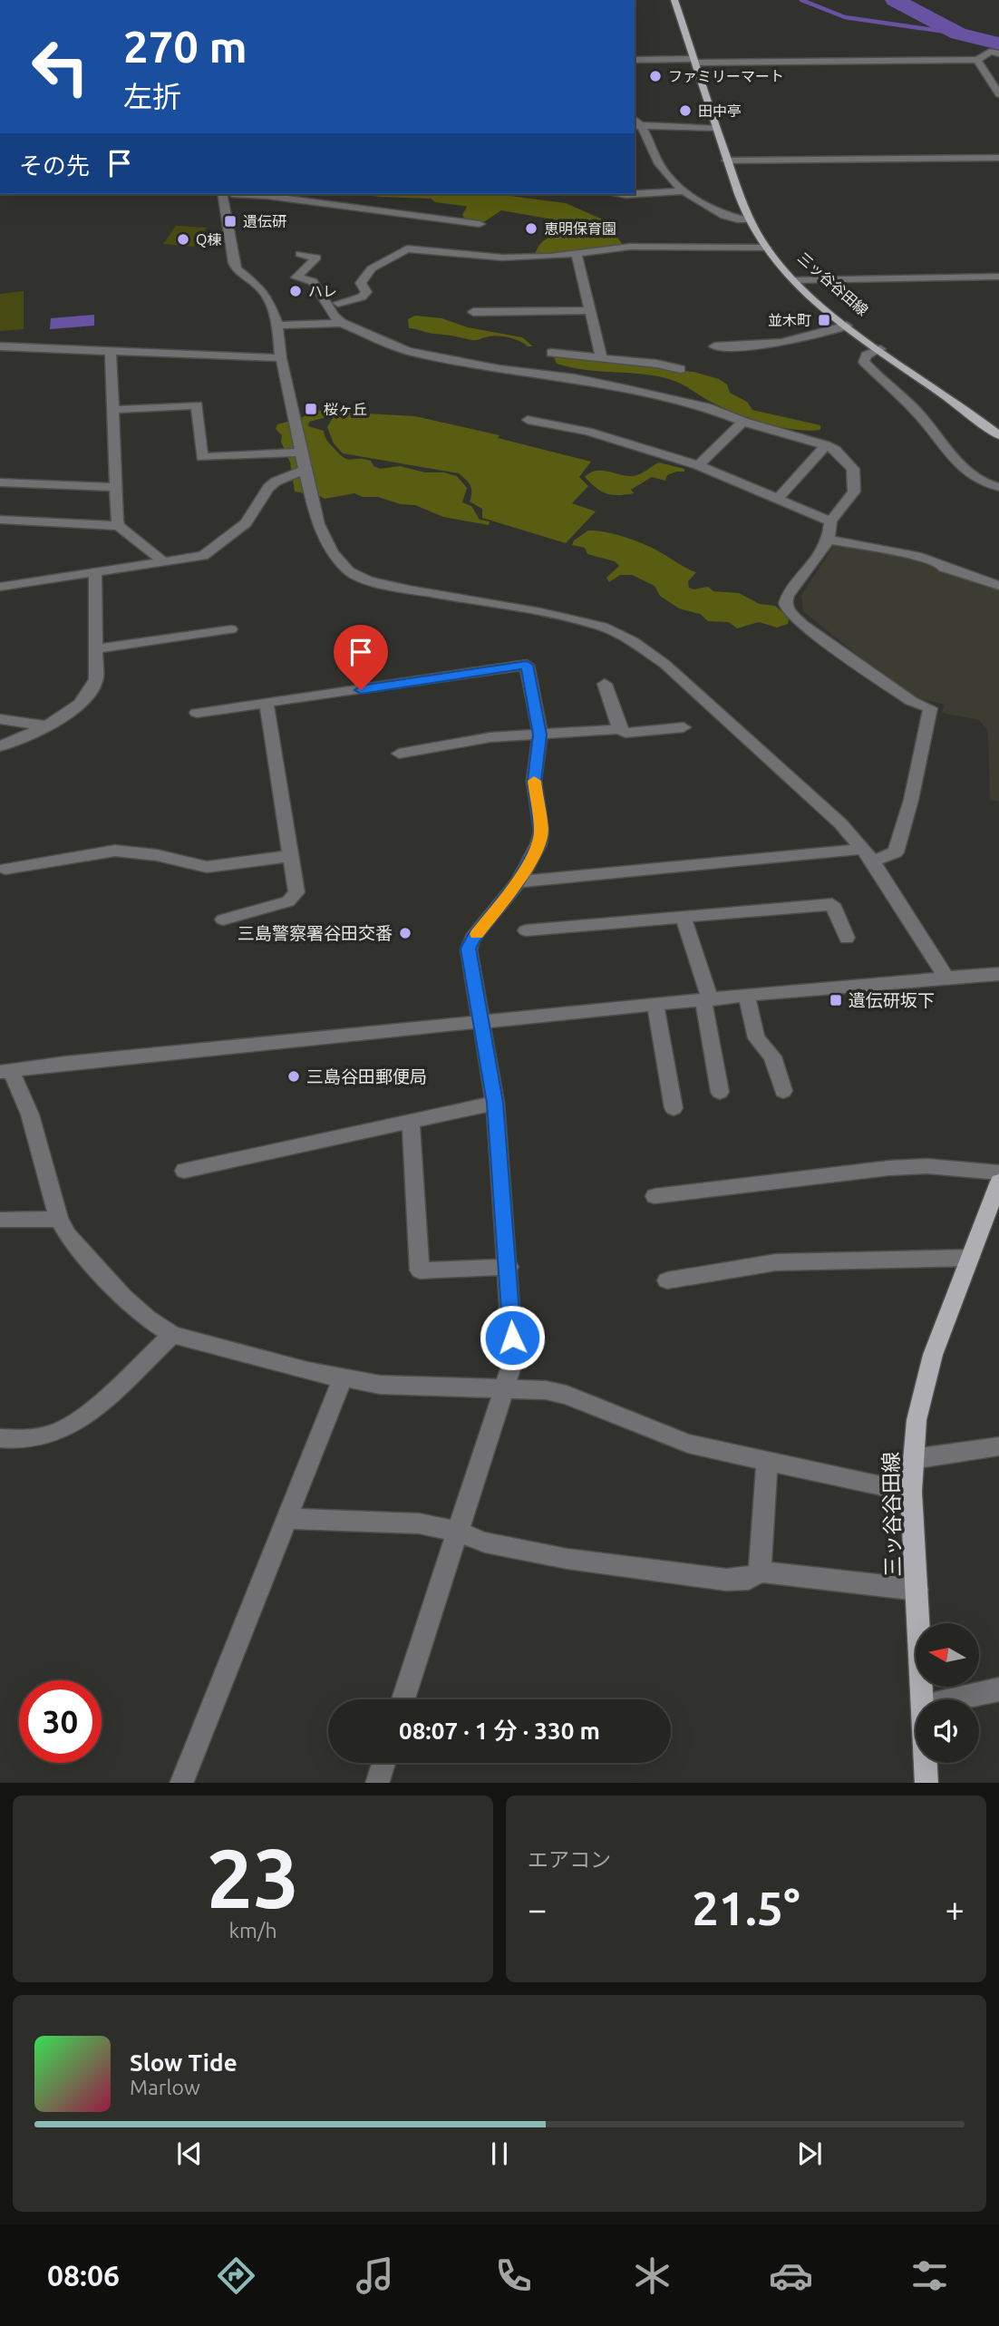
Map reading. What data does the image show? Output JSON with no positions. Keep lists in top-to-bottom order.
{
  "streets": {
    "main road": ["三ッ谷谷田線"]
  },
  "places": {
    "other": [
      "ファミリーマート",
      "田中亭",
      "恵明保育園",
      "Q棟",
      "ハレ",
      "三島警察署谷田交番",
      "三島谷田郵便局"
    ],
    "transit": [
      "遺伝研",
      "並木町",
      "桜ヶ丘",
      "遺伝研坂下"
    ]
  },
  "north": "left",
  "page": {
    "turn": ["270 m", "左折"],
    "then": "その先",
    "limit": "30",
    "trip": "08:07 · 1 分 · 330 m",
    "tile": [
      ["23", "km/h"],
      "エアコン"
    ],
    "heat": ["−", "21.5°", "+"],
    "song": ["Slow Tide", "Marlow"],
    "tabs": "08:06"
  }
}
